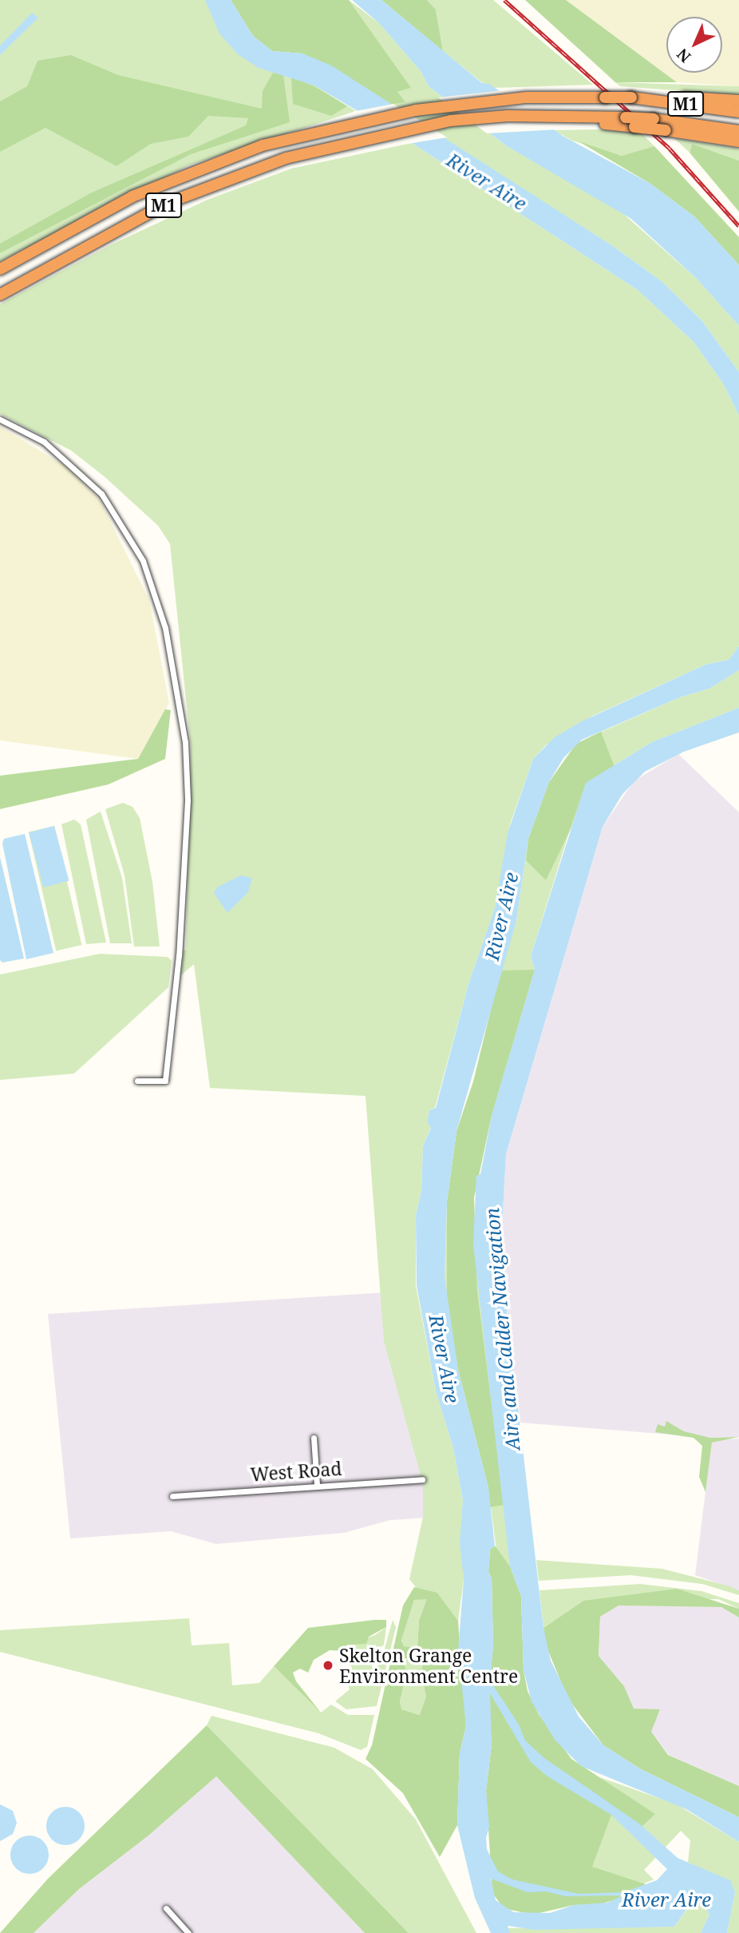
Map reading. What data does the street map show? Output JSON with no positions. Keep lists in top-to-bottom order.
{
  "streets": {
    "highway": ["M1"],
    "street": ["West Road"]
  },
  "water": ["River Aire", "Aire and Calder Navigation"],
  "places": ["Skelton Grange Environment Centre"],
  "north": "bottom left"
}
